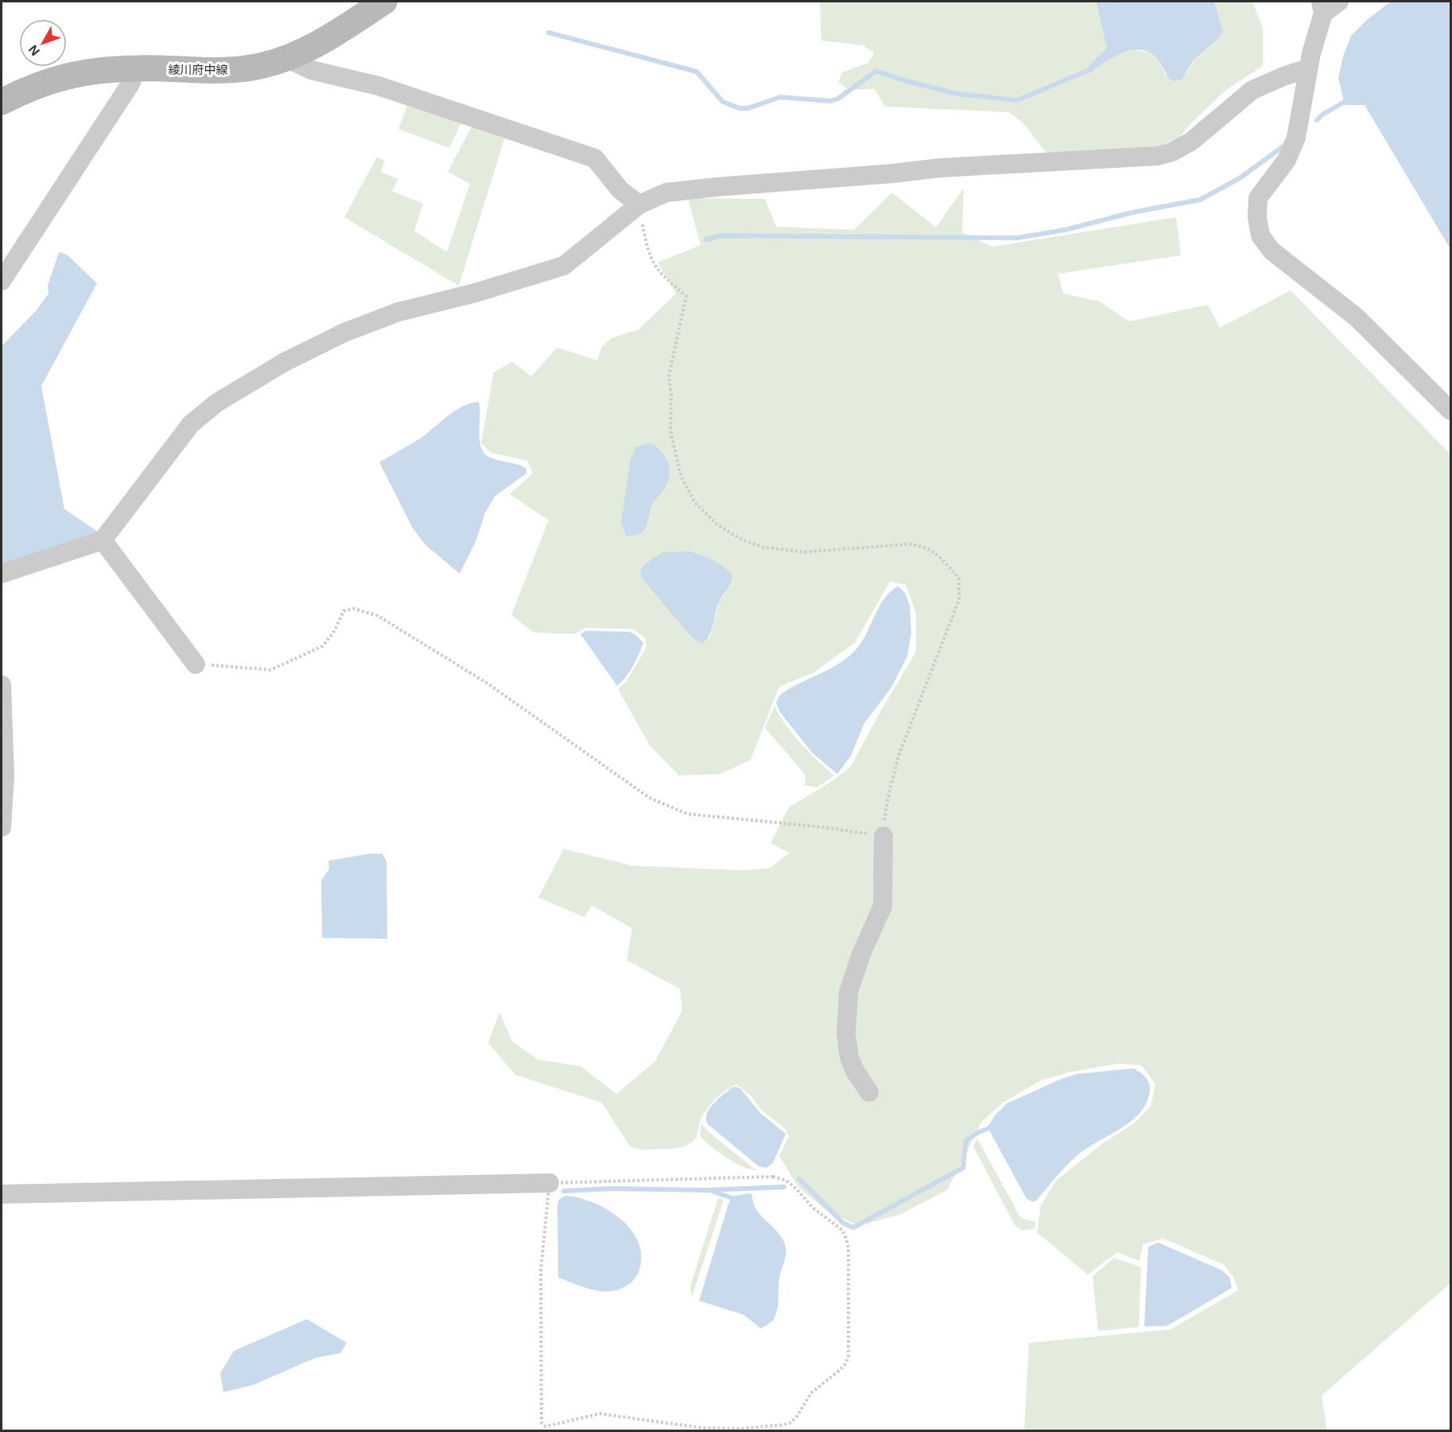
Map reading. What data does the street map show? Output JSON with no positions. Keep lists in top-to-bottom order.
{
  "streets": {
    "main road": ["綾川府中線"]
  },
  "north": "bottom left"
}
